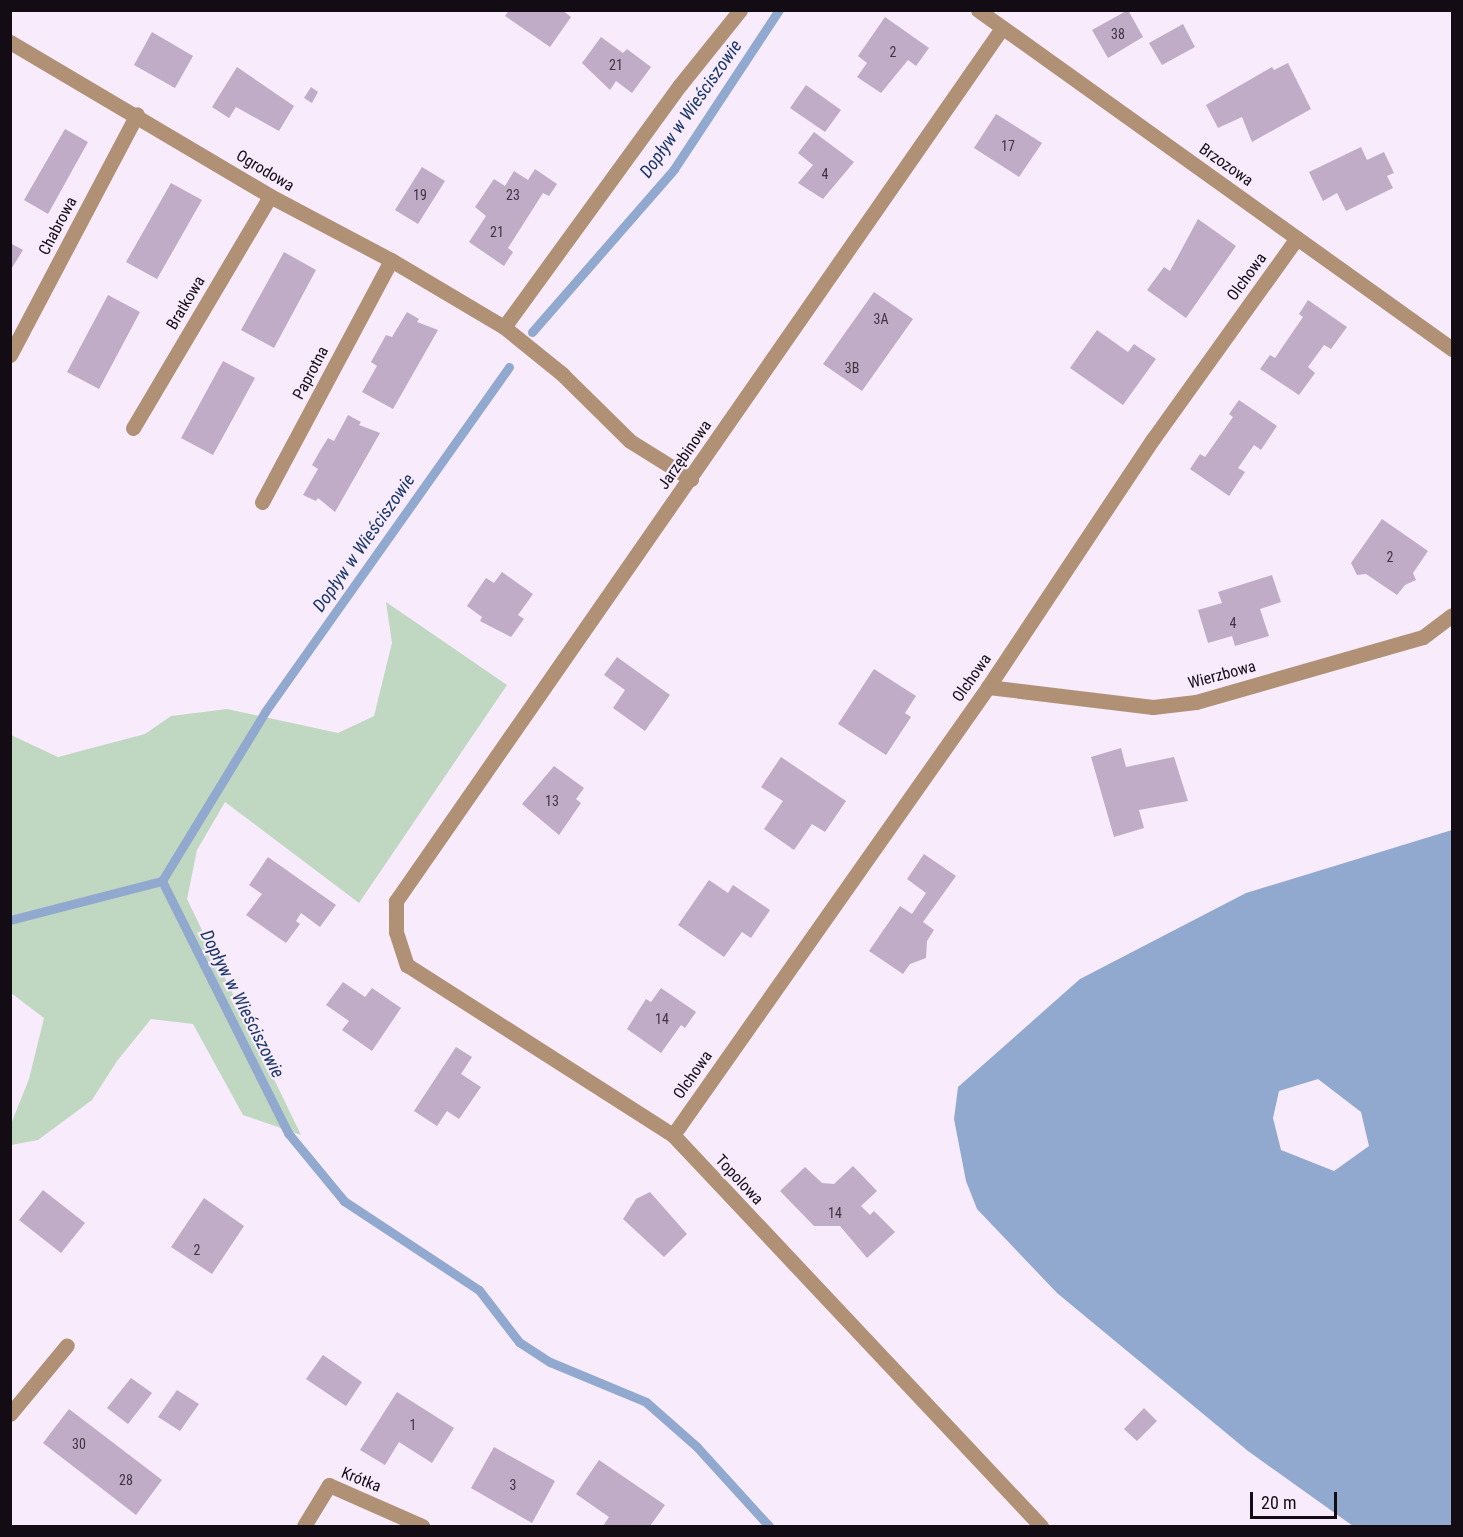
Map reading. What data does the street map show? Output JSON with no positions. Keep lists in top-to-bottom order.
{
  "streets": {
    "street": [
      "Brzozowa",
      "Ogrodowa",
      "Chabrowa",
      "Olchowa",
      "Bratkowa",
      "Paprotna",
      "Jarzębinowa",
      "Wierzbowa",
      "Topolowa",
      "Krótka"
    ]
  },
  "crossings": [
    ["Brzozowa", "Olchowa"],
    ["Brzozowa", "Jarzębinowa"],
    ["Ogrodowa", "Chabrowa"],
    ["Ogrodowa", "Bratkowa"],
    ["Ogrodowa", "Paprotna"],
    ["Ogrodowa", "Jarzębinowa"],
    ["Olchowa", "Wierzbowa"],
    ["Olchowa", "Topolowa"],
    ["Jarzębinowa", "Topolowa"]
  ],
  "water": ["Dopływ w Wieściszowie"],
  "house_numbers": [
    "38",
    "2",
    "21",
    "17",
    "4",
    "19",
    "23",
    "21",
    "3A",
    "3B",
    "2",
    "4",
    "13",
    "14",
    "14",
    "2",
    "1",
    "30",
    "28",
    "3"
  ],
  "scale_bar": "20 m"
}
